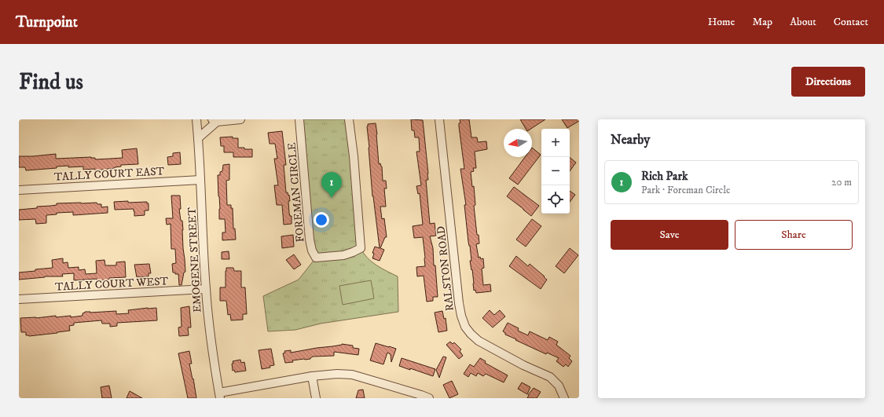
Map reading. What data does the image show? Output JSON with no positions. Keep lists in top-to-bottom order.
{
  "streets": {
    "street": [
      "TALLY COURT EAST",
      "FOREMAN CIRCLE",
      "EMOGENE STREET",
      "RALSTON ROAD",
      "TALLY COURT WEST"
    ]
  },
  "crossings": [
    ["TALLY COURT EAST", "EMOGENE STREET"],
    ["EMOGENE STREET", "TALLY COURT WEST"]
  ],
  "north": "left",
  "page": {
    "header": "Turnpoint",
    "nav": [
      "Home",
      "Map",
      "About",
      "Contact"
    ],
    "buttons": [
      "Directions",
      ["Save", "Share"]
    ],
    "title": "Find us",
    "heading": "Nearby",
    "map_buttons": ["+", "−"],
    "list": [
      {
        "mark": "1",
        "name": "Rich Park",
        "note": "Park · Foreman Circle",
        "value": "20 m"
      }
    ],
    "pins": "1"
  }
}
